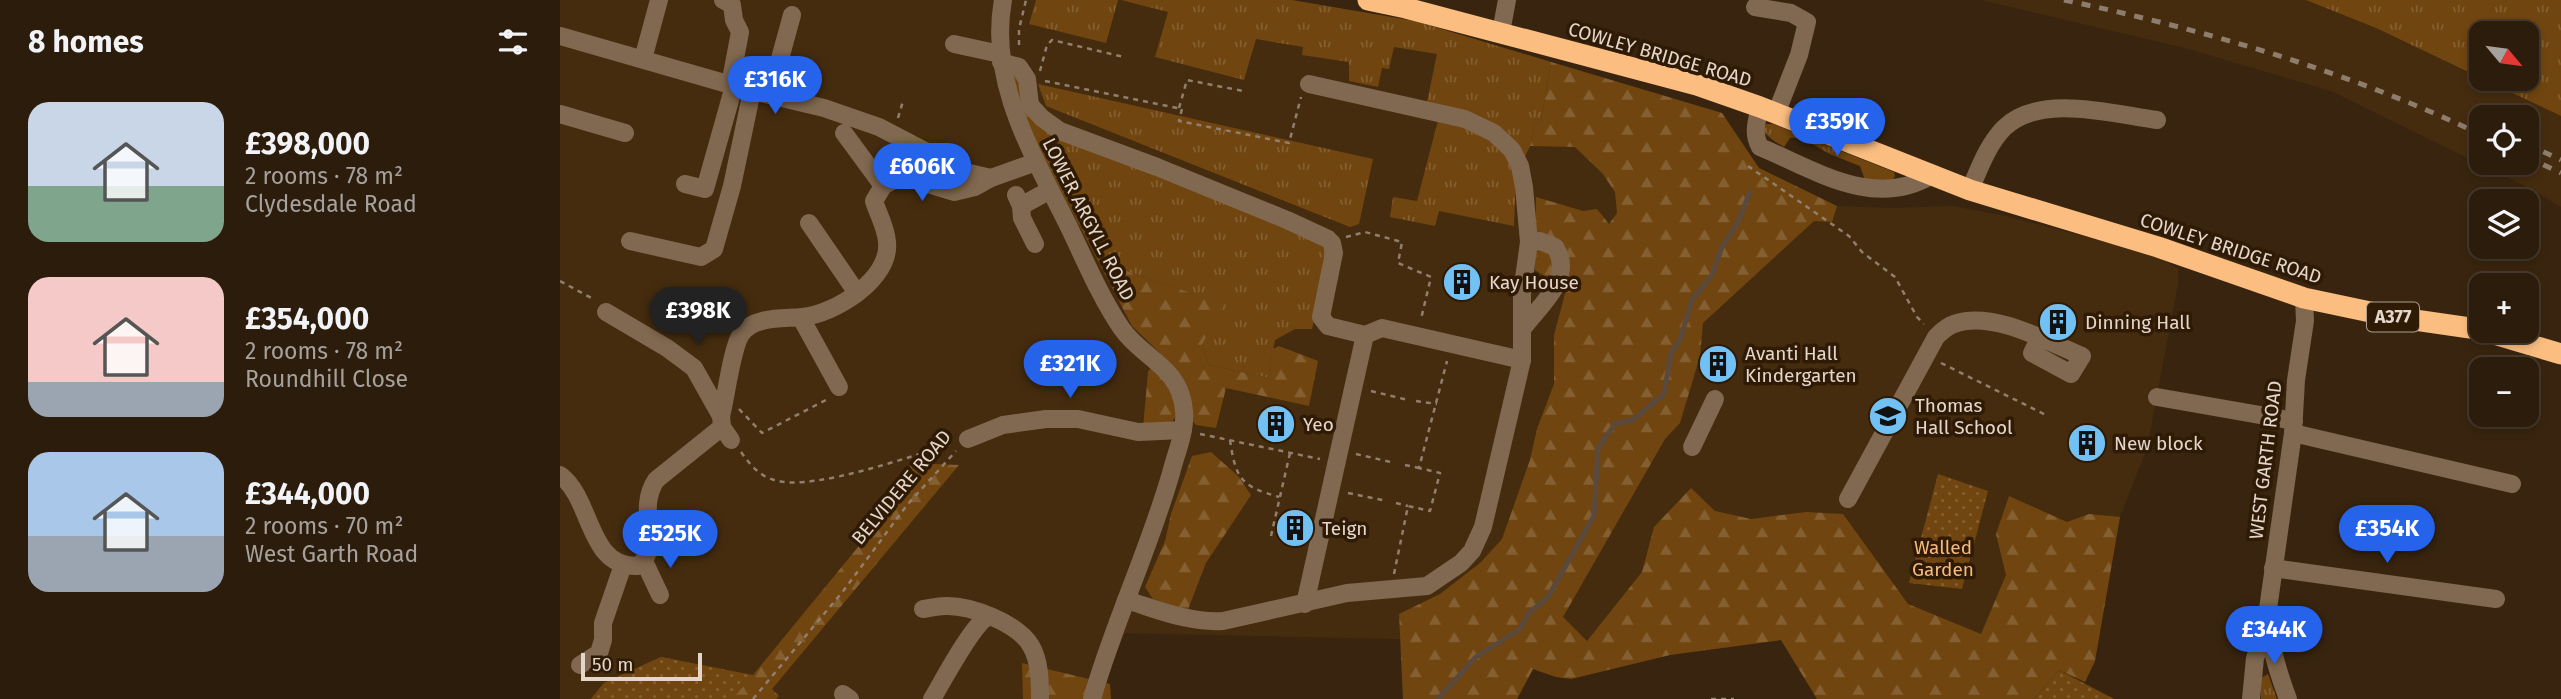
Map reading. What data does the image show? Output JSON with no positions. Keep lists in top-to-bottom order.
{
  "streets": {
    "highway": ["COWLEY BRIDGE ROAD", "A377"],
    "street": ["LOWER ARGYLL ROAD", "WEST GARTH ROAD", "BELVIDERE ROAD"]
  },
  "crossings": [
    ["COWLEY BRIDGE ROAD", "WEST GARTH ROAD"],
    ["LOWER ARGYLL ROAD", "BELVIDERE ROAD"]
  ],
  "parks": ["Walled Garden"],
  "places": {
    "building": [
      "Kay House",
      "Dinning Hall",
      "Avanti Hall Kindergarten",
      "Yeo",
      "New block",
      "Teign"
    ],
    "school or university": ["Thomas Hall School"]
  },
  "scale_bar": "50 m",
  "north": "bottom right",
  "page": {
    "heading": "8 homes",
    "map_buttons": ["+", "−"],
    "price": [
      "£316K",
      "£359K",
      "£606K",
      "£398K",
      "£321K",
      "£354K",
      "£525K",
      "£344K"
    ],
    "list": [
      {
        "name": "£398,000",
        "note": "2 rooms · 78 m² · Clydesdale Road"
      },
      {
        "name": "£354,000",
        "note": "2 rooms · 78 m² · Roundhill Close"
      },
      {
        "name": "£344,000",
        "note": "2 rooms · 70 m² · West Garth Road"
      }
    ],
    "scale": "50 m"
  }
}
